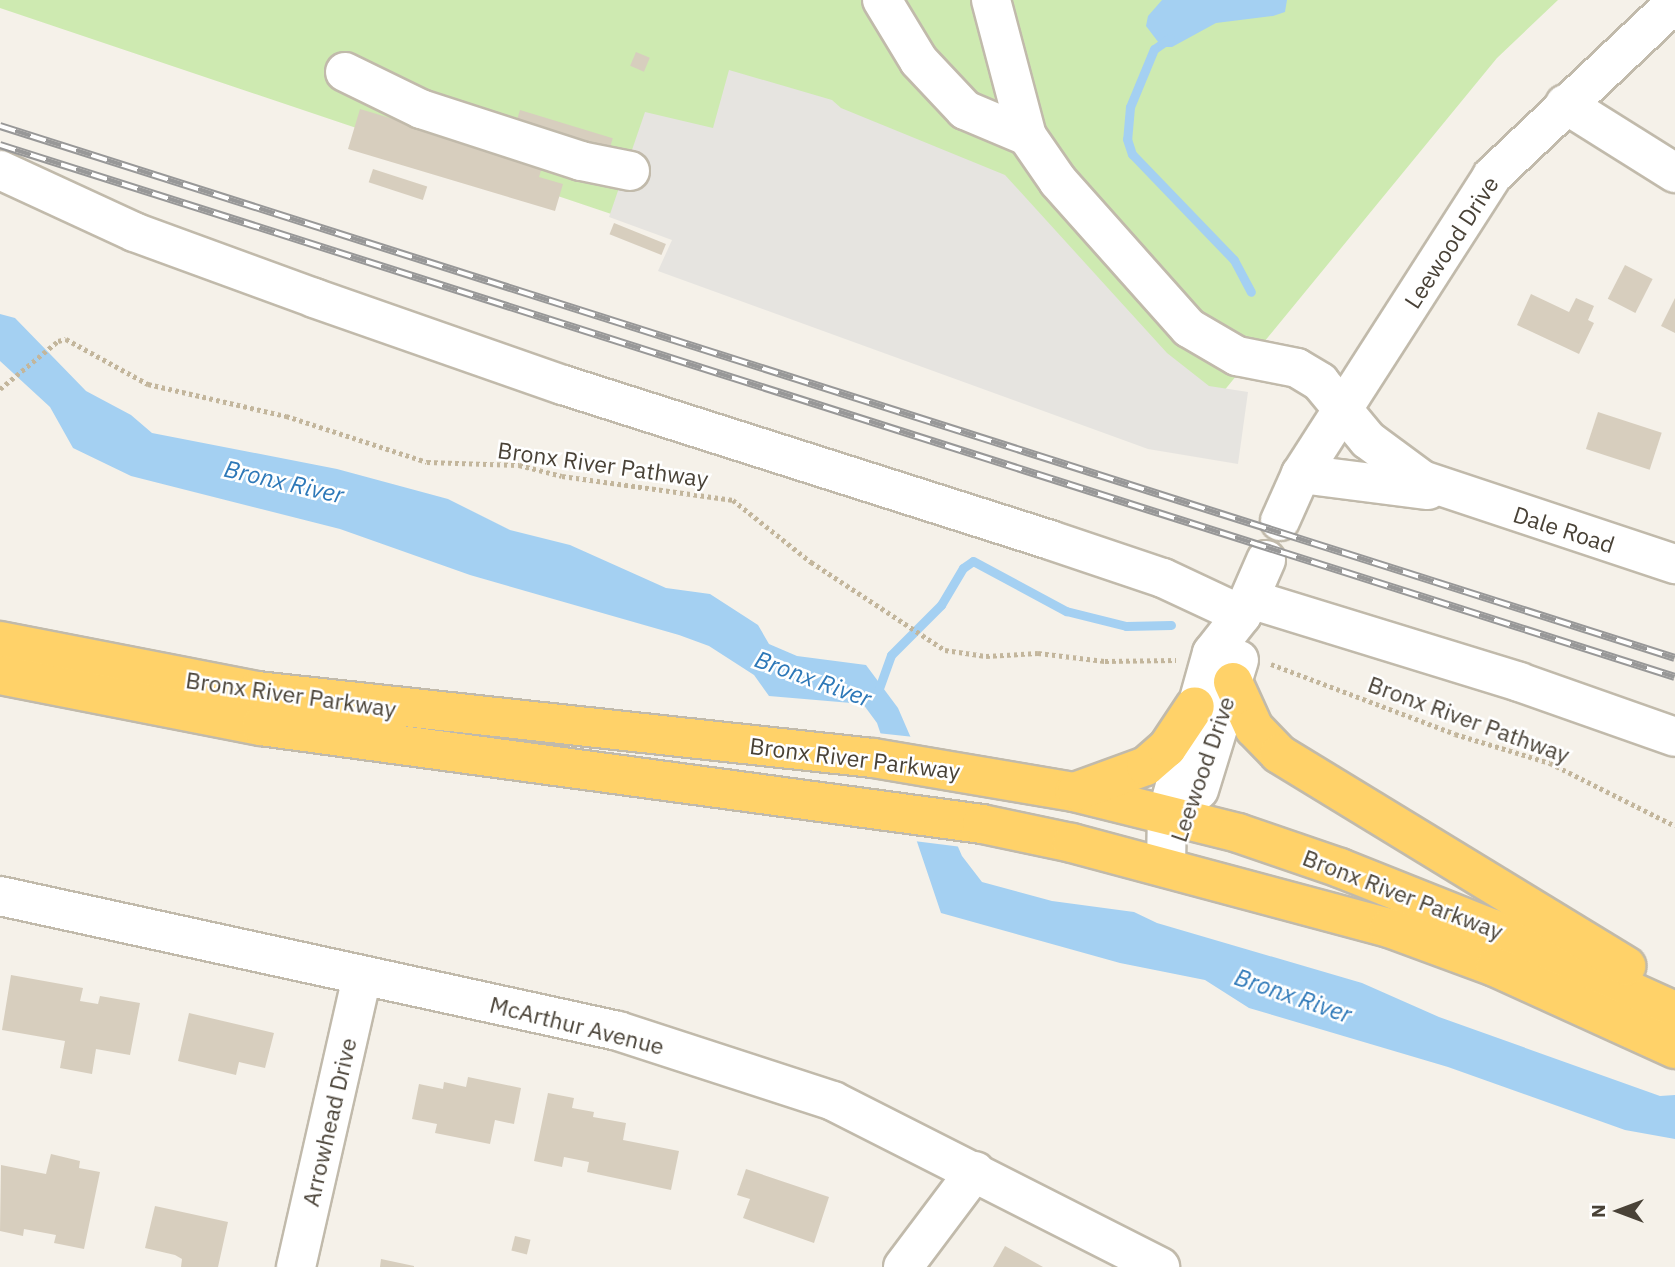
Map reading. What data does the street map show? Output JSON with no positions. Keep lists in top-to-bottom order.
{
  "streets": {
    "highway": ["Bronx River Parkway"],
    "street": [
      "Leewood Drive",
      "Dale Road",
      "McArthur Avenue",
      "Arrowhead Drive"
    ],
    "path": ["Bronx River Pathway"]
  },
  "crossings": [
    ["Leewood Drive", "Bronx River Pathway"],
    ["Leewood Drive", "Dale Road"],
    ["Leewood Drive", "Bronx River Parkway"],
    ["McArthur Avenue", "Arrowhead Drive"]
  ],
  "water": ["Bronx River"],
  "north": "left"
}
